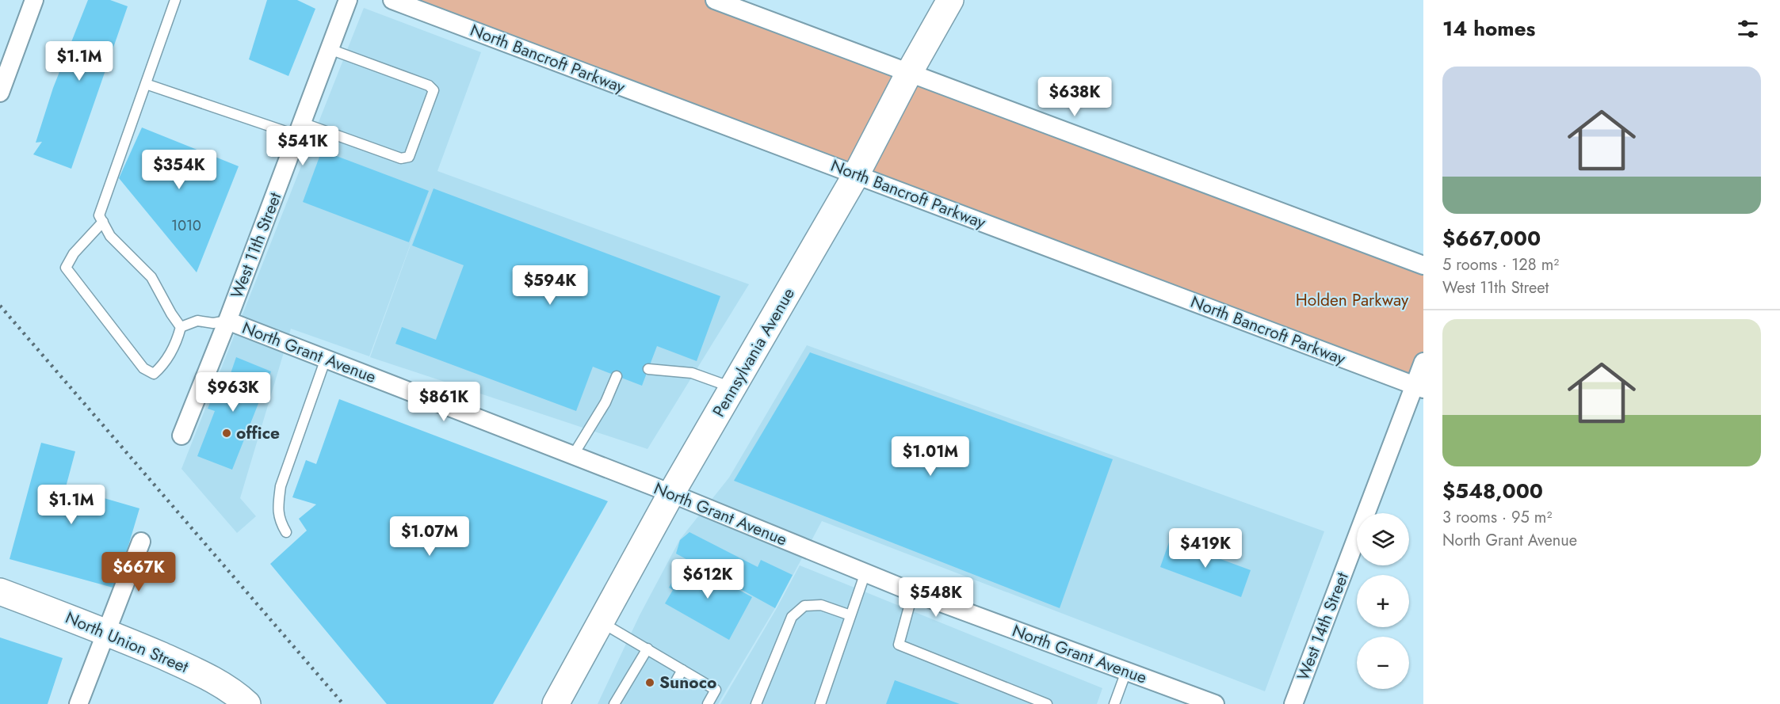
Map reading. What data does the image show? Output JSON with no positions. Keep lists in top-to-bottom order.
{
  "streets": {
    "main road": ["Pennsylvania Avenue", "North Union Street"],
    "street": [
      "North Bancroft Parkway",
      "West 11th Street",
      "North Grant Avenue",
      "West 14th Street"
    ]
  },
  "crossings": [
    ["North Bancroft Parkway", "Pennsylvania Avenue"],
    ["North Bancroft Parkway", "West 14th Street"],
    ["West 11th Street", "North Grant Avenue"],
    ["North Grant Avenue", "Pennsylvania Avenue"]
  ],
  "parks": ["Holden Parkway"],
  "places": ["office", "Sunoco"],
  "house_numbers": ["1010"],
  "page": {
    "heading": "14 homes",
    "price": [
      "$1.1M",
      "$638K",
      "$541K",
      "$354K",
      "$594K",
      "$963K",
      "$861K",
      "$1.01M",
      "$1.1M",
      "$1.07M",
      "$419K",
      "$667K",
      "$612K",
      "$548K"
    ],
    "list": [
      {
        "name": "$667,000",
        "note": "5 rooms · 128 m² · West 11th Street"
      },
      {
        "name": "$548,000",
        "note": "3 rooms · 95 m² · North Grant Avenue"
      }
    ],
    "map_buttons": ["+", "−"]
  }
}
